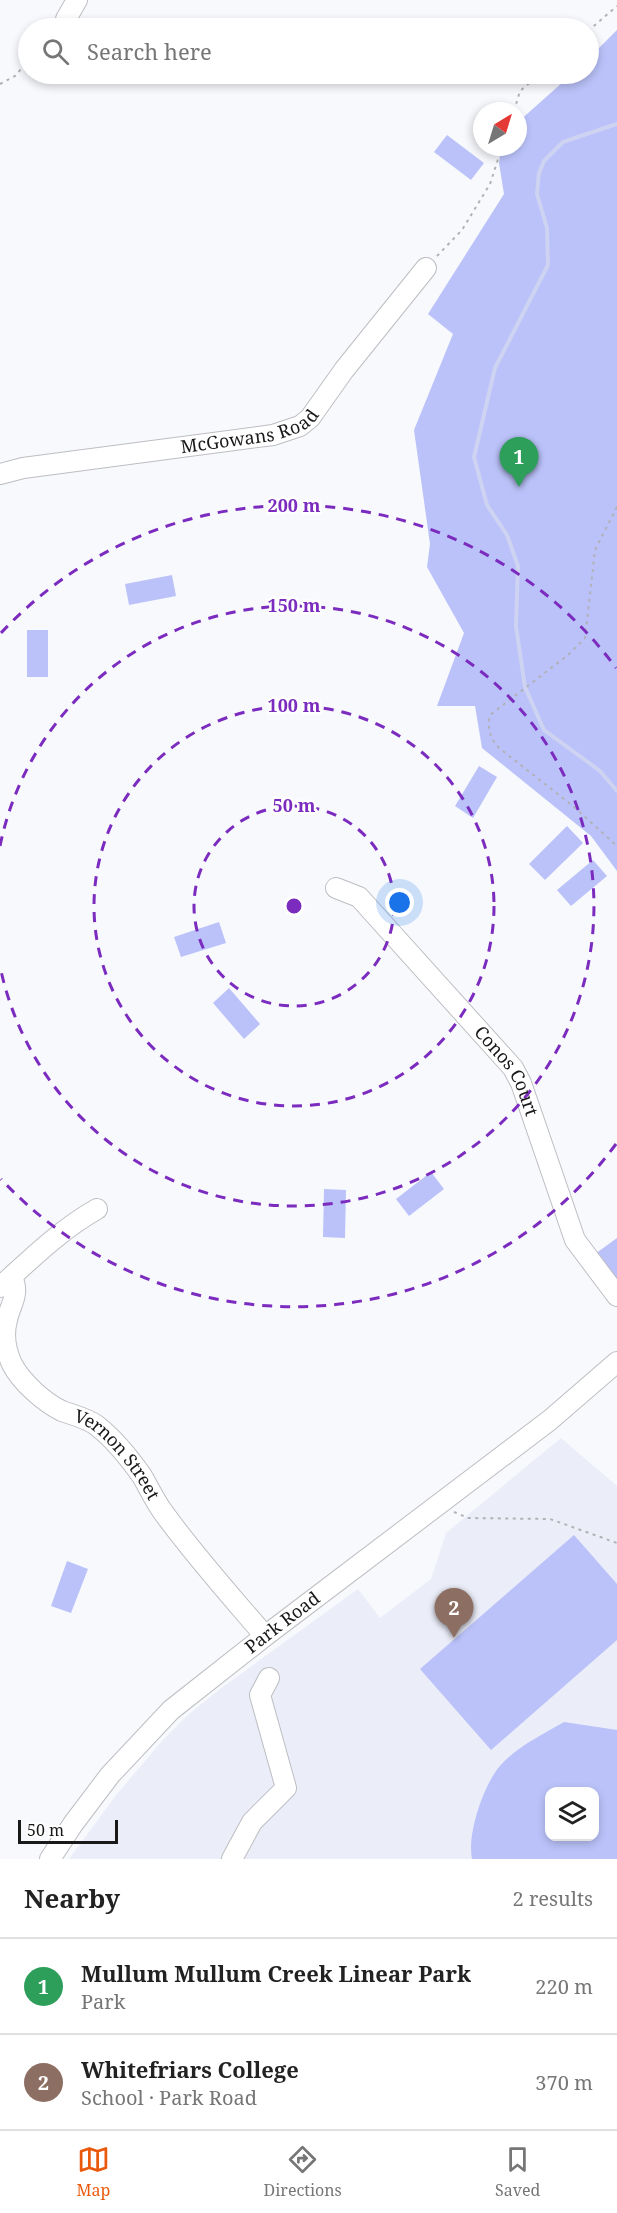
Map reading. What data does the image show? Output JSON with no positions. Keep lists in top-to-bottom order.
{
  "streets": {
    "street": [
      "McGowans Road",
      "Conos Court",
      "Vernon Street",
      "Park Road"
    ]
  },
  "crossings": [
    ["Vernon Street", "Park Road"]
  ],
  "scale_bar": "50 m",
  "north": "top right",
  "page": {
    "search": "Search here",
    "pins": ["1", "2"],
    "scale": "50 m",
    "heading": ["Nearby", "2 results"],
    "list": [
      {
        "mark": "1",
        "name": "Mullum Mullum Creek Linear Park",
        "note": "Park",
        "value": "220 m"
      },
      {
        "mark": "2",
        "name": "Whitefriars College",
        "note": "School · Park Road",
        "value": "370 m"
      }
    ],
    "nav": ["Map", "Directions", "Saved"]
  },
  "rings": [
    "200 m",
    "150 m",
    "100 m",
    "50 m"
  ]
}
